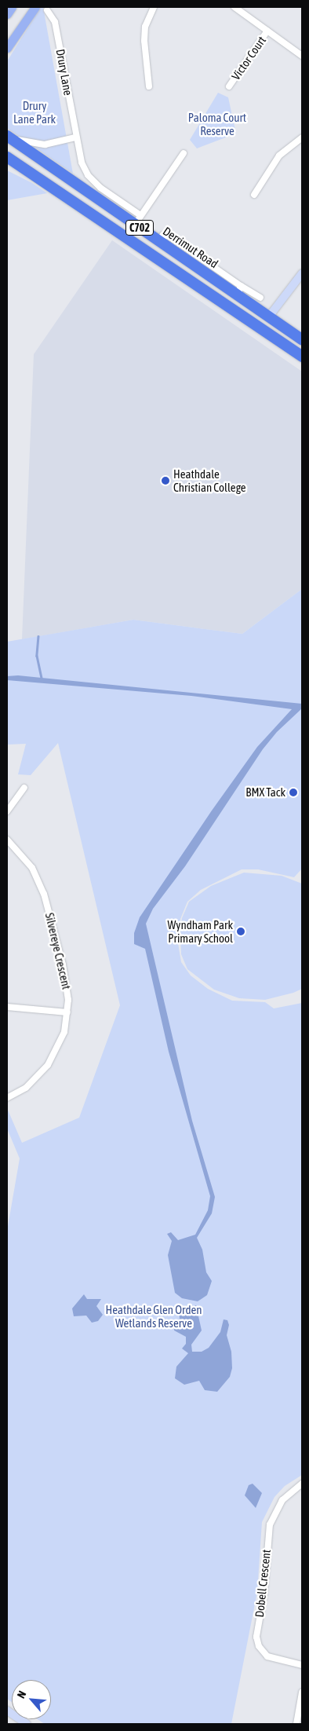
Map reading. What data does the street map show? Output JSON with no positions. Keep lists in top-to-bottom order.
{
  "streets": {
    "highway": ["C702", "Derrimut Road"],
    "street": [
      "Victor Court",
      "Drury Lane",
      "Silvereye Crescent",
      "Dobell Crescent"
    ]
  },
  "crossings": [
    ["Drury Lane", "Derrimut Road"]
  ],
  "parks": ["Drury Lane Park", "Paloma Court Reserve", "Heathdale Glen Orden Wetlands Reserve"],
  "places": ["Heathdale Christian College", "BMX Tack", "Wyndham Park Primary School"],
  "north": "top left"
}
